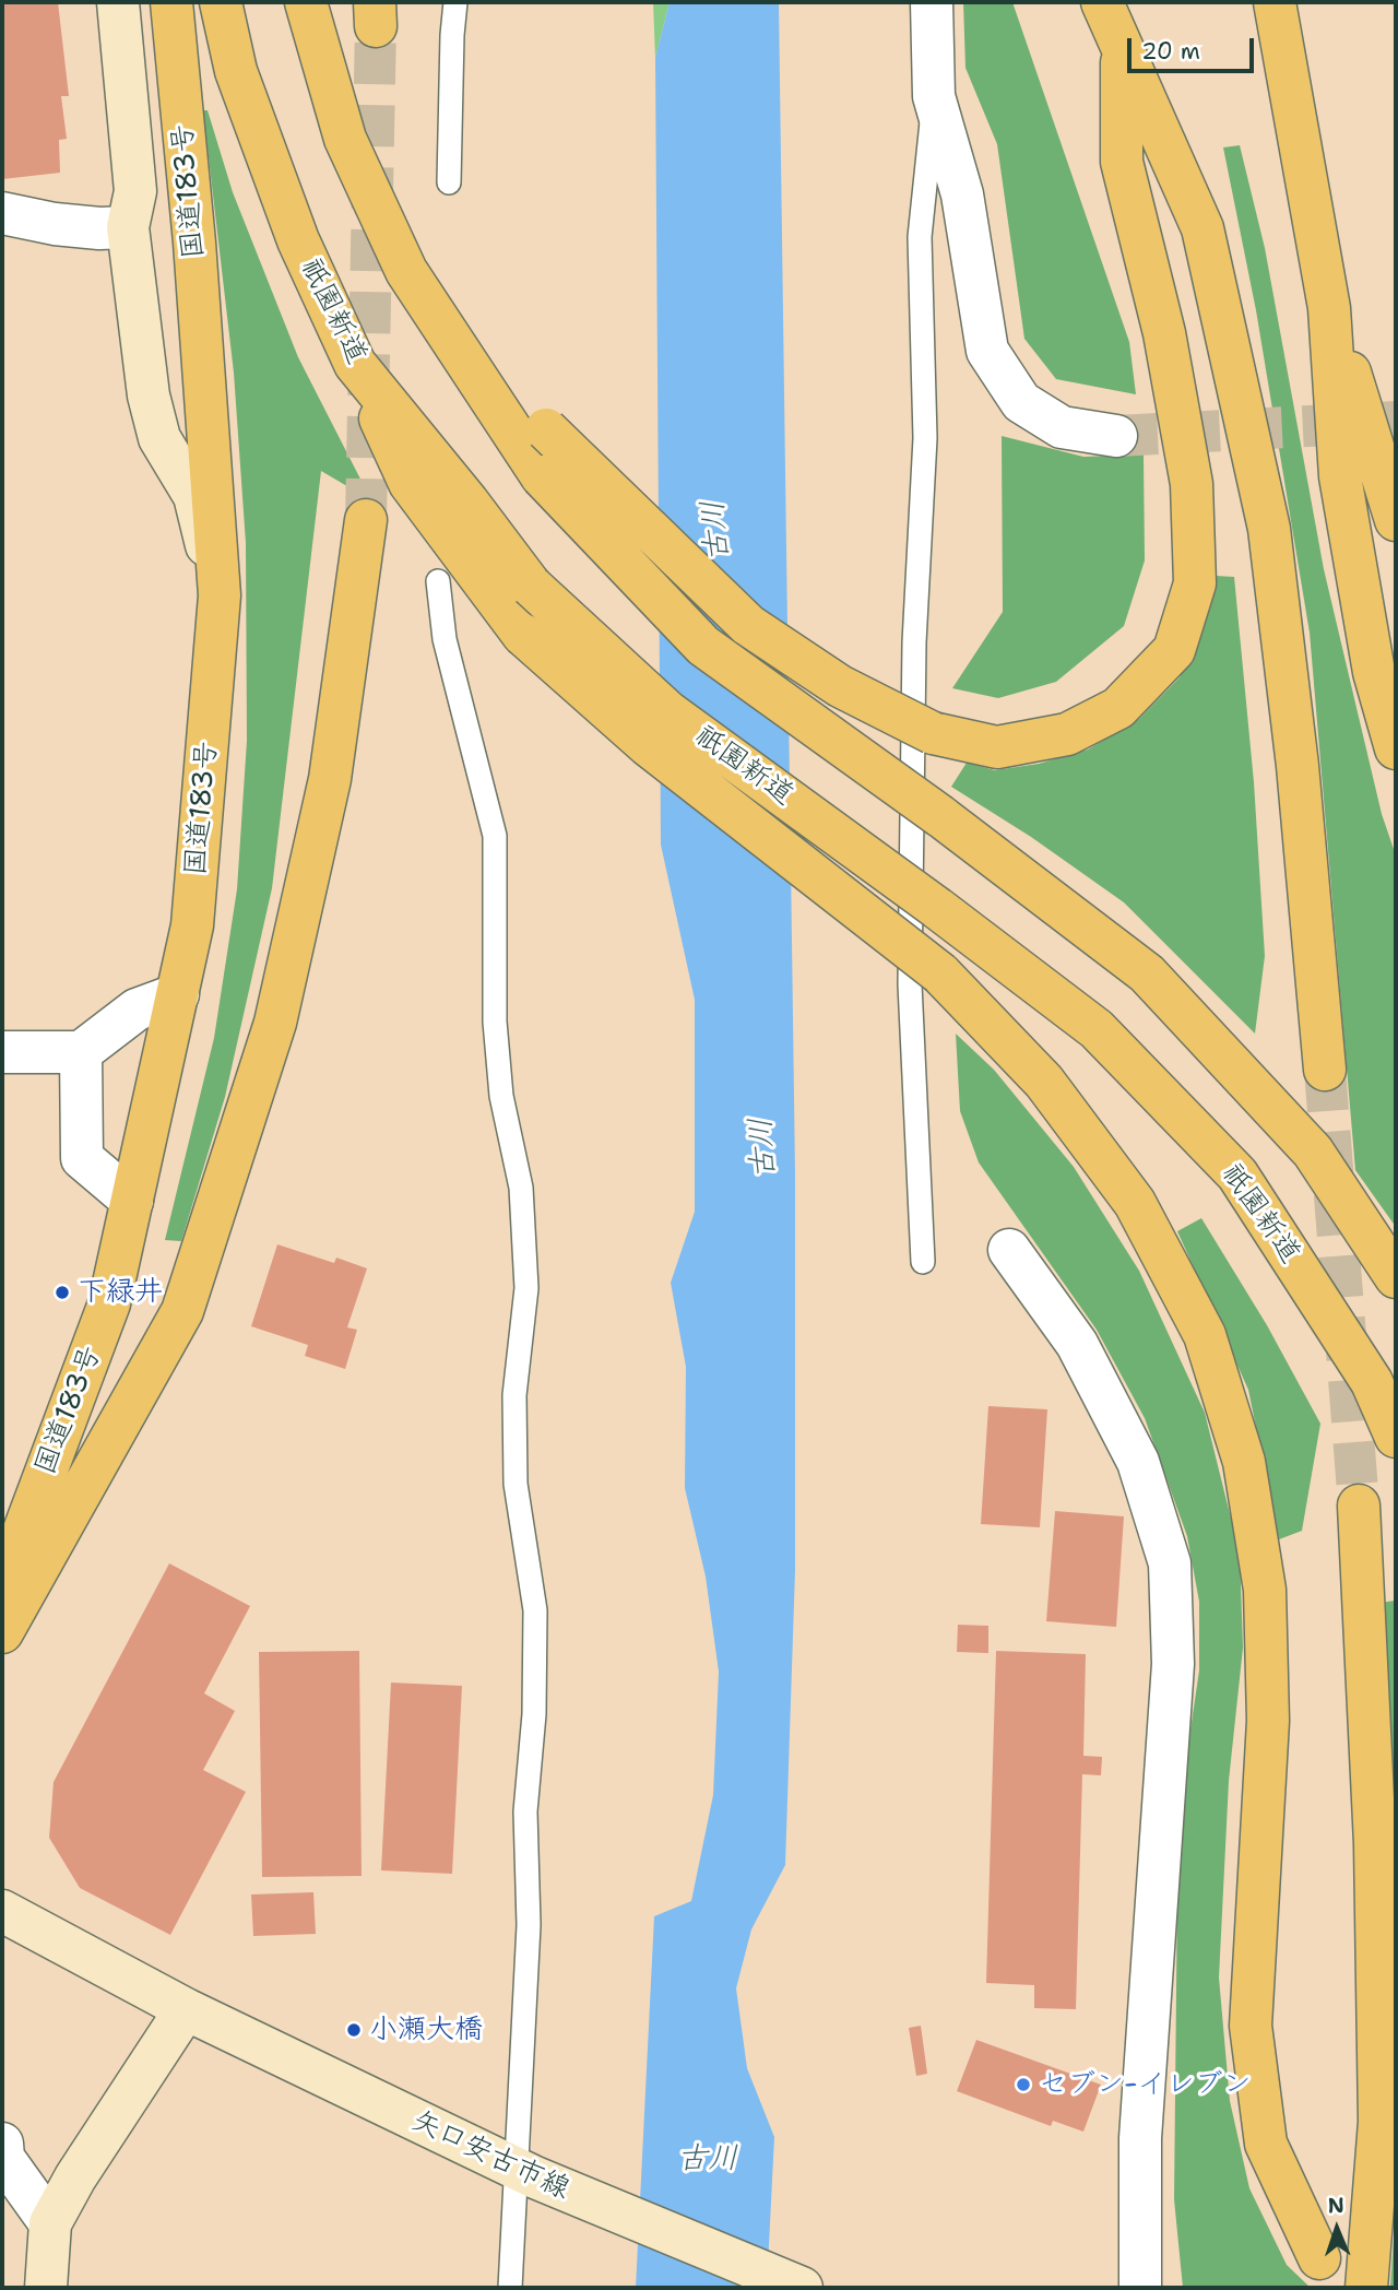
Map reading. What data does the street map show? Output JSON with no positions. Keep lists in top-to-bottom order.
{
  "streets": {
    "highway": ["国道183号", "祇園新道"],
    "main road": ["矢口安古市線"]
  },
  "water": ["古川"],
  "places": ["下緑井", "小瀬大橋", "セブン-イレブン"],
  "scale_bar": "20 m",
  "north": "top"
}
